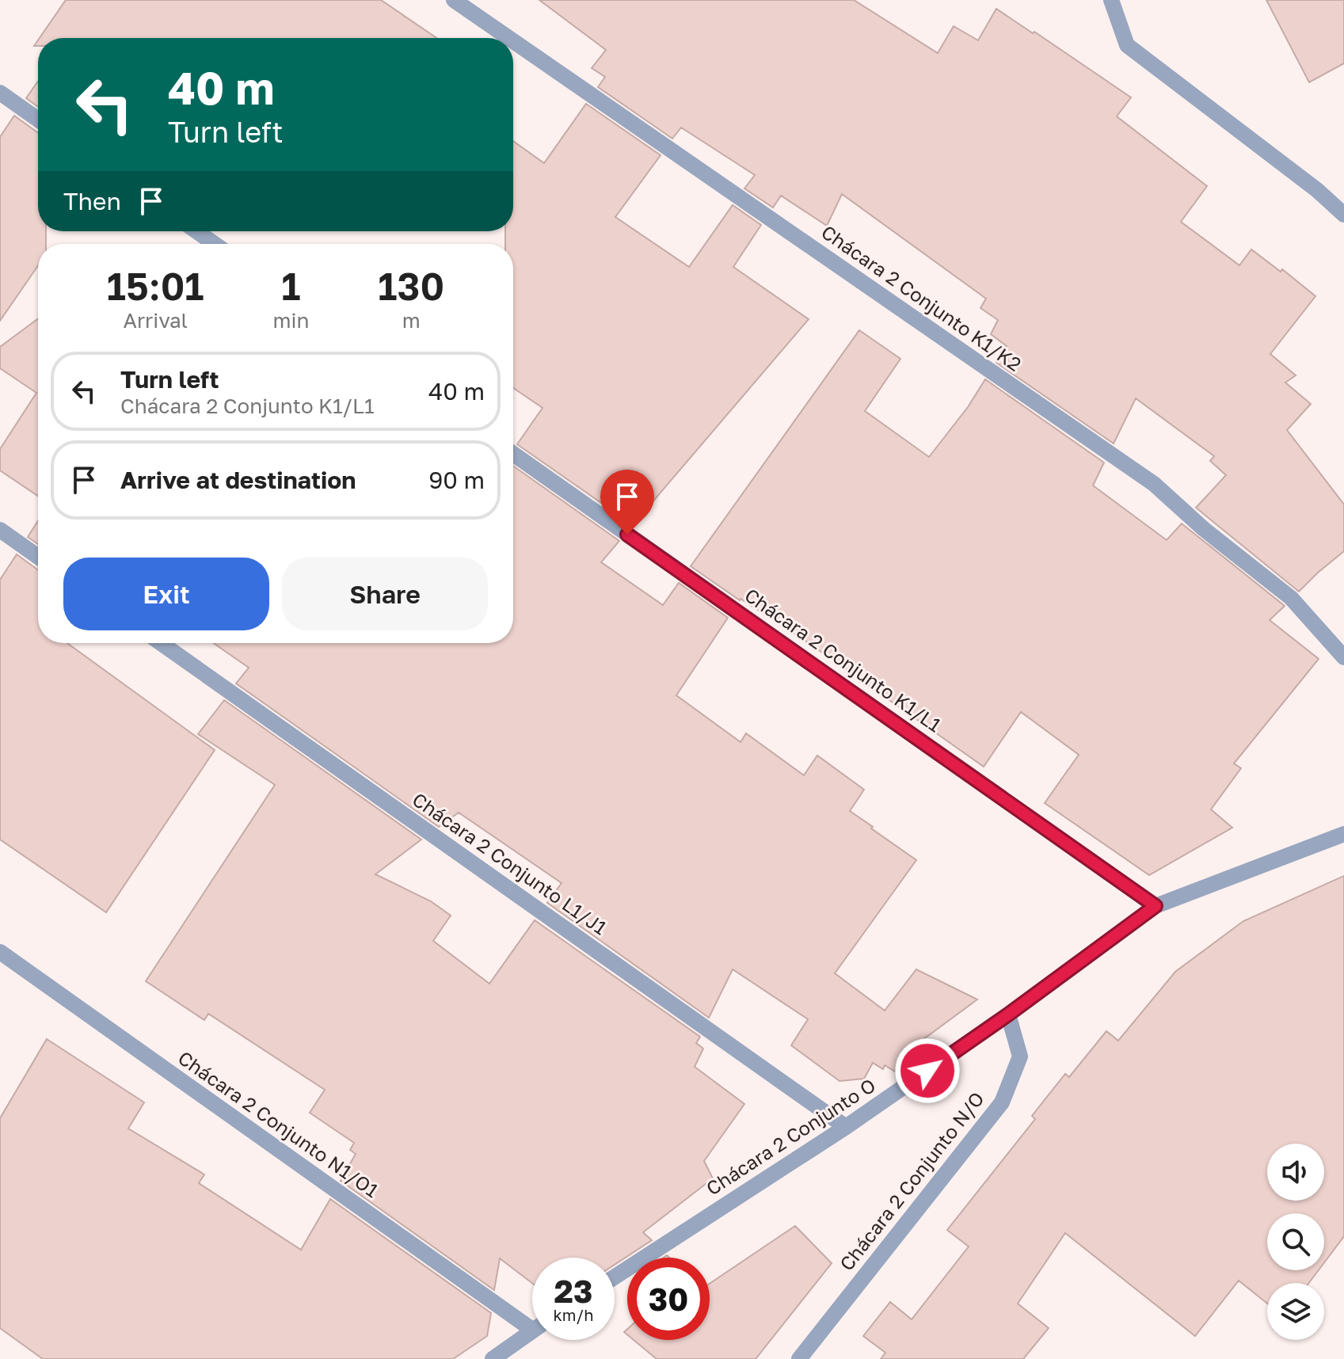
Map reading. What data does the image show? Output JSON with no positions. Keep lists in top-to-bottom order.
{
  "streets": {
    "street": [
      "Chácara 2 Conjunto K1/K2",
      "Chácara 2 Conjunto K1/L1",
      "Chácara 2 Conjunto L1/J1",
      "Chácara 2 Conjunto N1/O1",
      "Chácara 2 Conjunto O",
      "Chácara 2 Conjunto N/O"
    ]
  },
  "crossings": [
    ["Chácara 2 Conjunto K1/L1", "Chácara 2 Conjunto O"],
    ["Chácara 2 Conjunto L1/J1", "Chácara 2 Conjunto O"],
    ["Chácara 2 Conjunto O", "Chácara 2 Conjunto N/O"]
  ],
  "page": {
    "turn": ["40 m", "Turn left"],
    "then": "Then",
    "eta": [
      "15:01",
      "Arrival",
      "1",
      "min",
      "130",
      "m"
    ],
    "list": [
      {
        "name": "Turn left",
        "note": "Chácara 2 Conjunto K1/L1",
        "value": "40 m"
      },
      {
        "name": "Arrive at destination",
        "value": "90 m"
      }
    ],
    "buttons": ["Exit", "Share"],
    "speed": "23 km/h",
    "limit": "30"
  }
}
